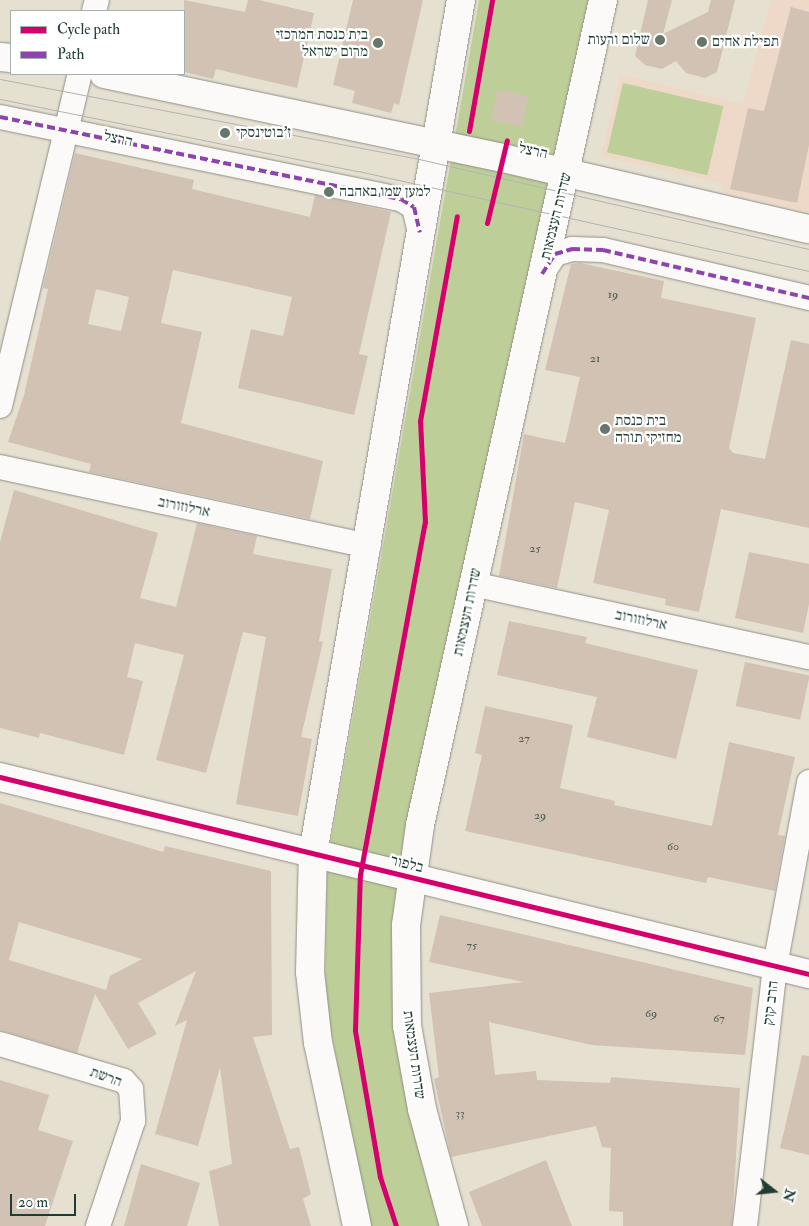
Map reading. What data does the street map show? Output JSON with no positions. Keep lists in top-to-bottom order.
{
  "streets": {
    "main road": ["הרצל", "שדרות העצמאות", "בלפור"],
    "street": ["ארלוזורוב", "הרב קוק", "הרשת"]
  },
  "crossings": [
    ["הרצל", "שדרות העצמאות"],
    ["שדרות העצמאות", "ארלוזורוב"],
    ["שדרות העצמאות", "בלפור"],
    ["בלפור", "הרב קוק"]
  ],
  "places": [
    "שלום ורעות",
    "תפילת אחים",
    "בית כנסת המרכזי מרום ישראל",
    "ז'בוטינסקי",
    "למען שמו באהבה",
    "בית כנסת מחזיקי תורה"
  ],
  "house_numbers": [
    "19",
    "21",
    "25",
    "27",
    "29",
    "60",
    "75",
    "69",
    "67",
    "33"
  ],
  "legend": ["Cycle path", "Path"],
  "scale_bar": "20 m",
  "north": "right"
}
